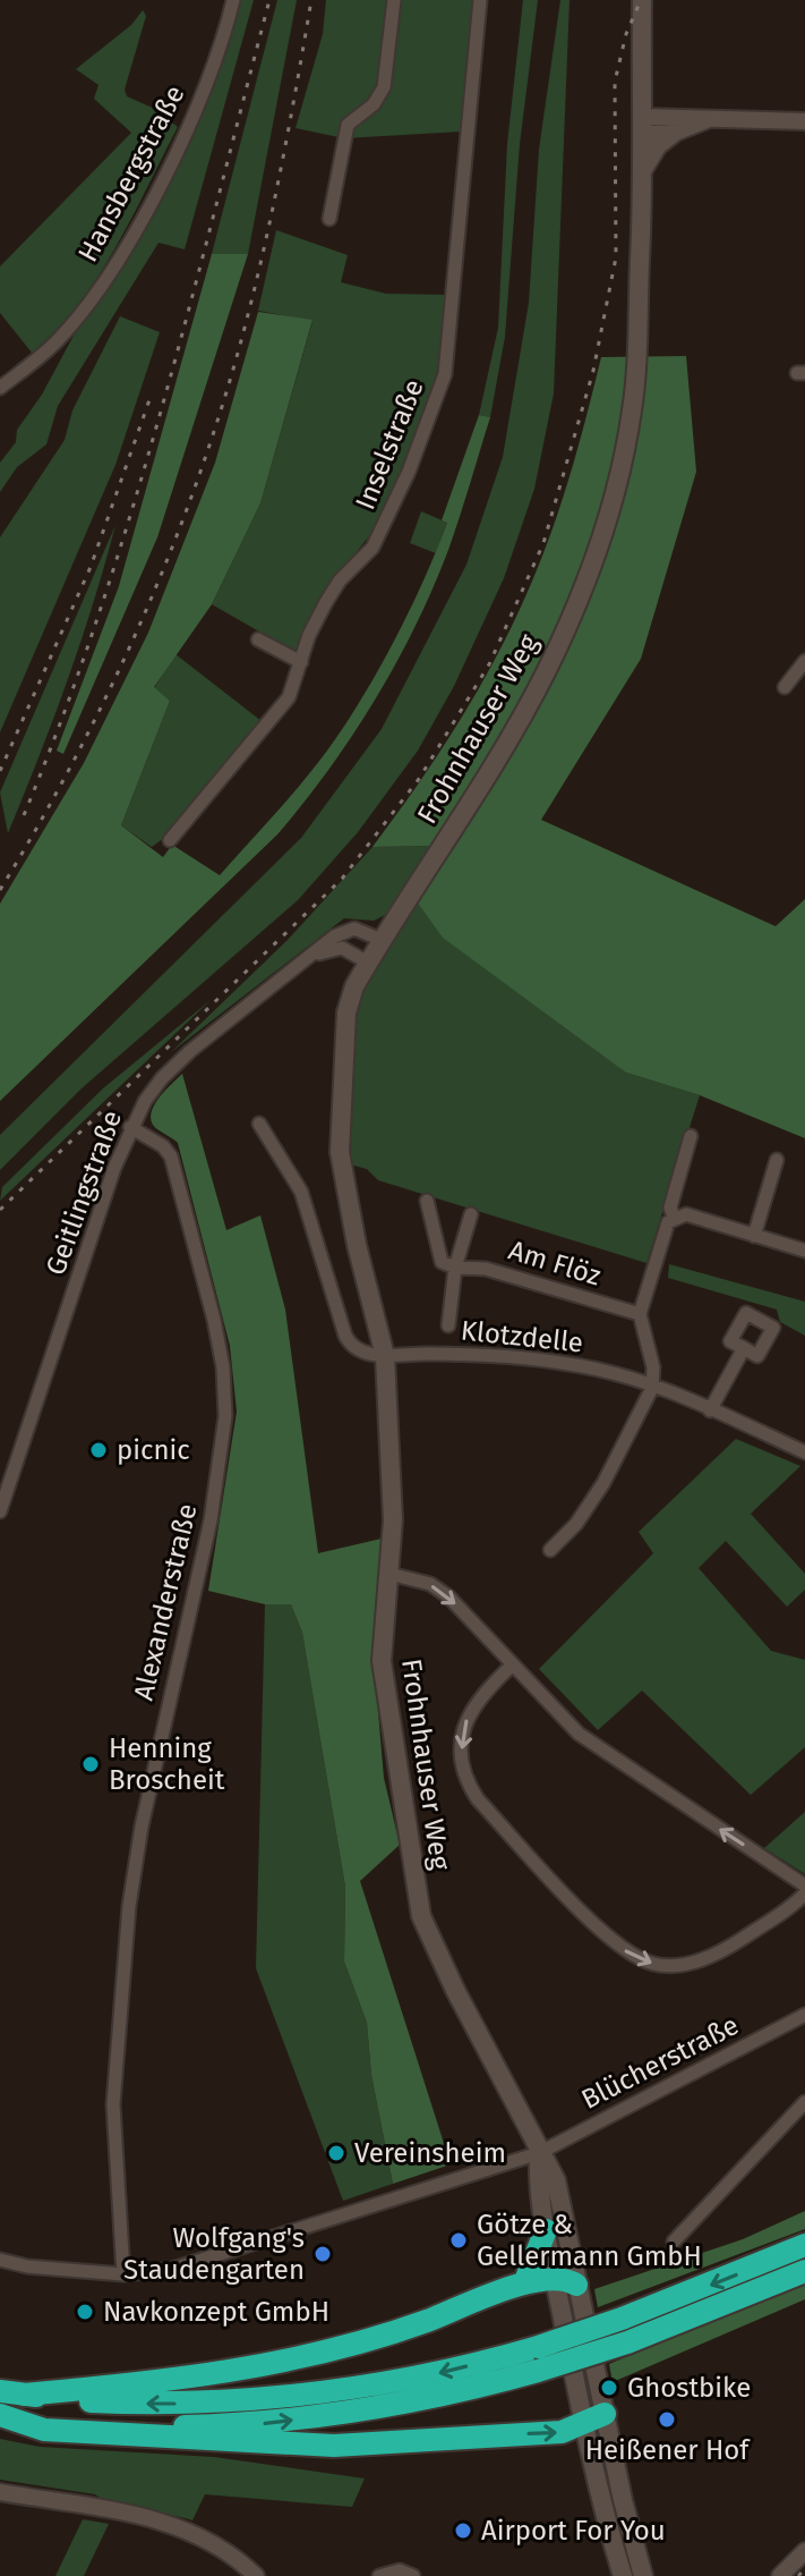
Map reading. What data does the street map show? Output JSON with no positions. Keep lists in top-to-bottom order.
{
  "streets": {
    "main road": ["Frohnhauser Weg"],
    "street": [
      "Hansbergstraße",
      "Inselstraße",
      "Geitlingstraße",
      "Am Flöz",
      "Klotzdelle",
      "Alexanderstraße",
      "Blücherstraße"
    ]
  },
  "crossings": [
    ["Frohnhauser Weg", "Geitlingstraße"],
    ["Frohnhauser Weg", "Klotzdelle"],
    ["Frohnhauser Weg", "Blücherstraße"],
    ["Geitlingstraße", "Alexanderstraße"]
  ],
  "places": [
    "picnic",
    "Henning Broscheit",
    "Vereinsheim",
    "Götze & Gellermann GmbH",
    "Wolfgang's Staudengarten",
    "Navkonzept GmbH",
    "Ghostbike",
    "Heißener Hof",
    "Airport For You"
  ]
}
